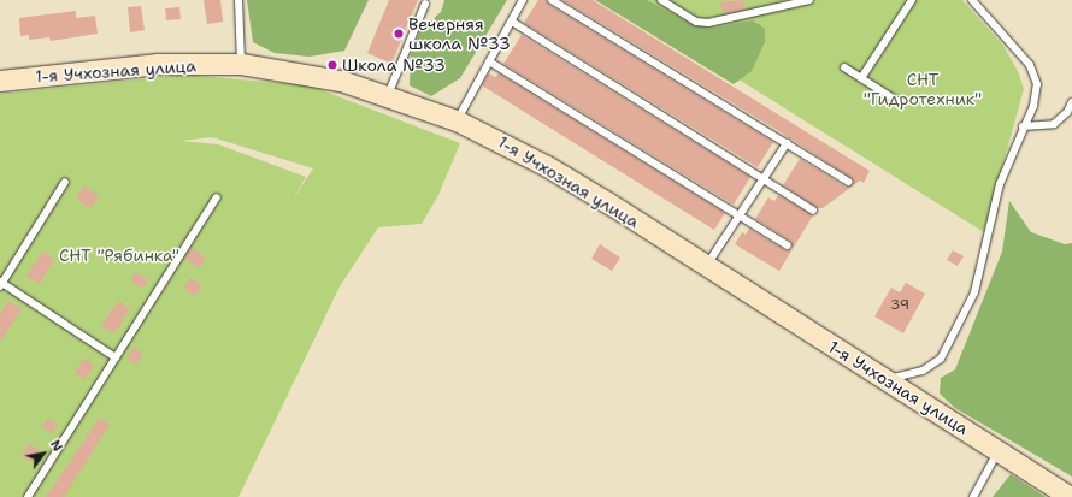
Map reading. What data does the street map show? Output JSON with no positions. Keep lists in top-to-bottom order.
{
  "streets": {
    "street": ["1-я Учхозная улица"]
  },
  "parks": ["СНТ \"Гидротехник\"", "СНТ \"Рябинка\""],
  "places": ["Вечерняя школа №33", "Школа №33"],
  "house_numbers": ["39"],
  "north": "top right"
}
